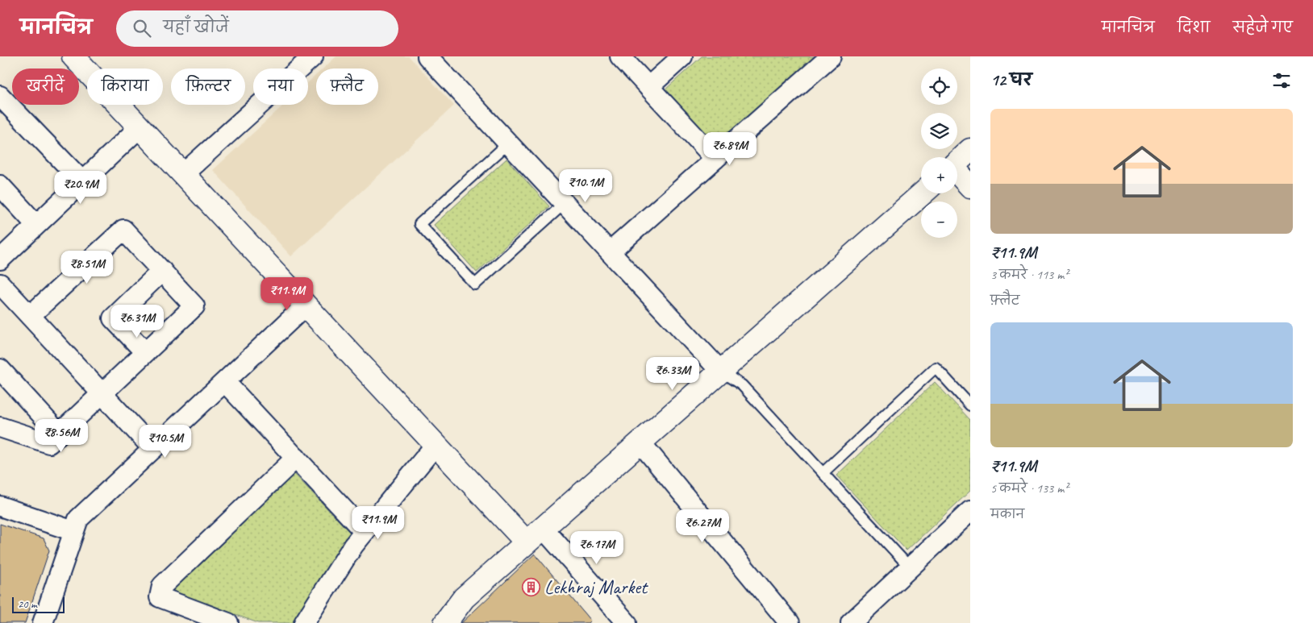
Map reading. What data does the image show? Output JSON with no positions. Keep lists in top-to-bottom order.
{
  "places": {
    "building": ["Lekhraj Market"]
  },
  "scale_bar": "20 m",
  "page": {
    "header": "मानचित्र",
    "search": "यहाँ खोजें",
    "nav": ["मानचित्र", "दिशा", "सहेजे गए"],
    "heading": "12 घर",
    "map_buttons": ["+", "−"],
    "chip": [
      "खरीदें",
      "किराया",
      "फ़िल्टर",
      "नया",
      "फ़्लैट"
    ],
    "list": [
      {
        "name": "₹11.9M",
        "note": "3 कमरे · 113 m² · फ़्लैट"
      },
      {
        "name": "₹11.9M",
        "note": "5 कमरे · 133 m² · मकान"
      }
    ],
    "price": [
      "₹6.89M",
      "₹10.1M",
      "₹20.9M",
      "₹8.51M",
      "₹11.9M",
      "₹6.31M",
      "₹6.33M",
      "₹8.56M",
      "₹10.5M",
      "₹11.9M",
      "₹6.27M",
      "₹6.17M"
    ],
    "scale": "20 m"
  }
}
